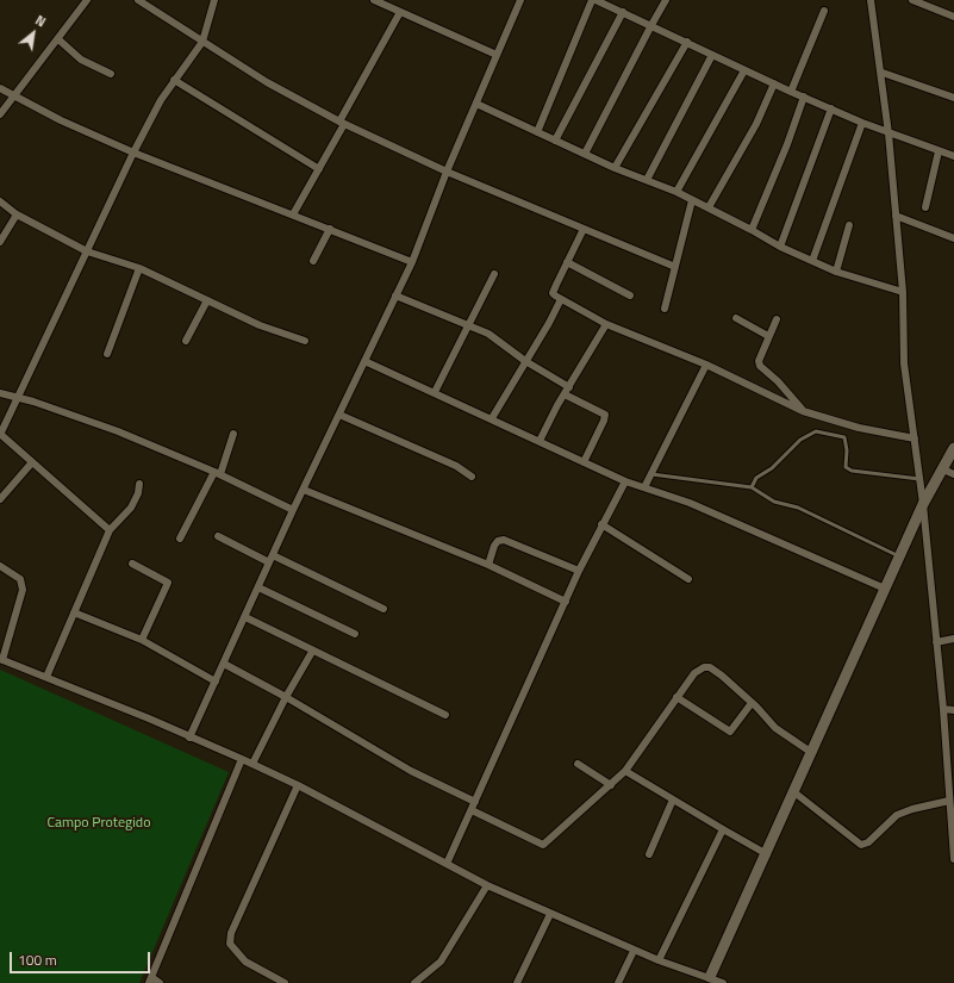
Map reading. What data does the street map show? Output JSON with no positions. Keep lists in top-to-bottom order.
{
  "parks": ["Campo Protegido"],
  "scale_bar": "100 m",
  "north": "top right"
}
